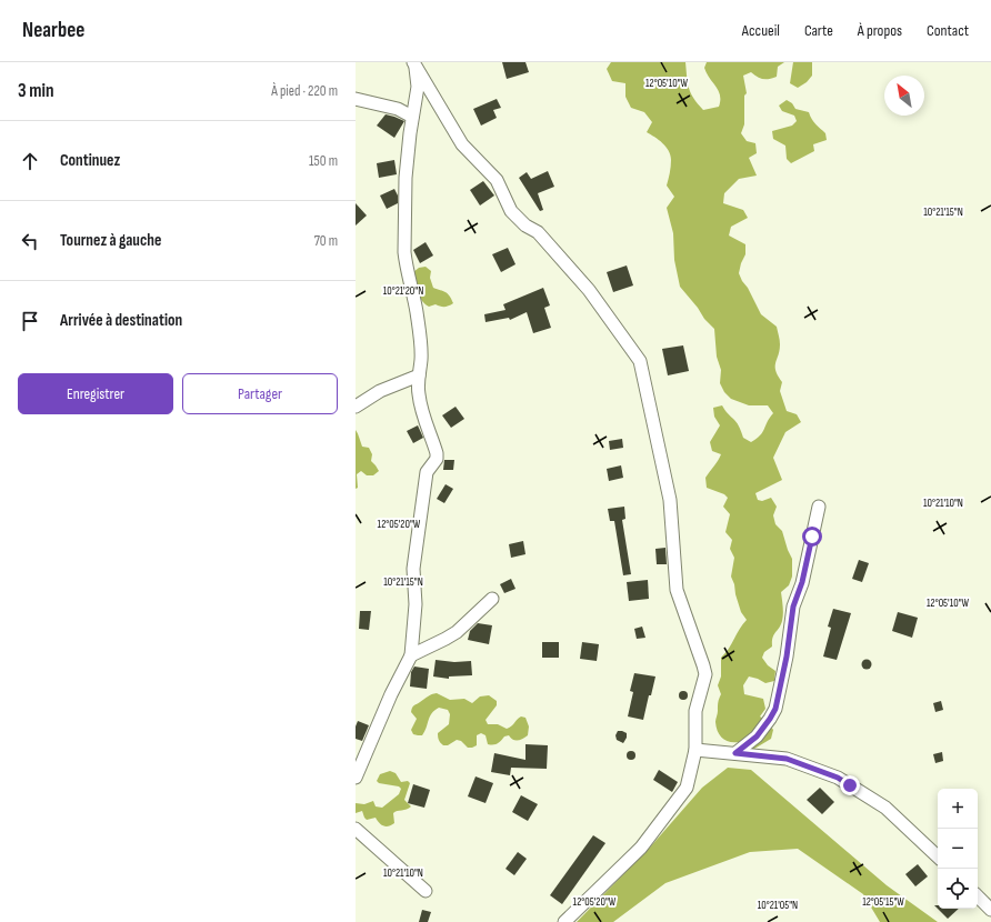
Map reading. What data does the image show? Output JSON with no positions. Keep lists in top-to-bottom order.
{
  "north": "top left",
  "page": {
    "header": "Nearbee",
    "nav": [
      "Accueil",
      "Carte",
      "À propos",
      "Contact"
    ],
    "heading": ["3 min", "À pied · 220 m"],
    "list": [
      ["Continuez", "150 m"],
      ["Tournez à gauche", "70 m"],
      "Arrivée à destination"
    ],
    "buttons": ["Enregistrer", "Partager"],
    "map_buttons": ["+", "−"]
  },
  "coordinates": [
    "12°05'10\"W",
    "10°21'15\"N",
    "10°21'20\"N",
    "10°21'10\"N",
    "12°05'20\"W",
    "12°05'15\"W",
    "10°21'05\"N"
  ]
}
